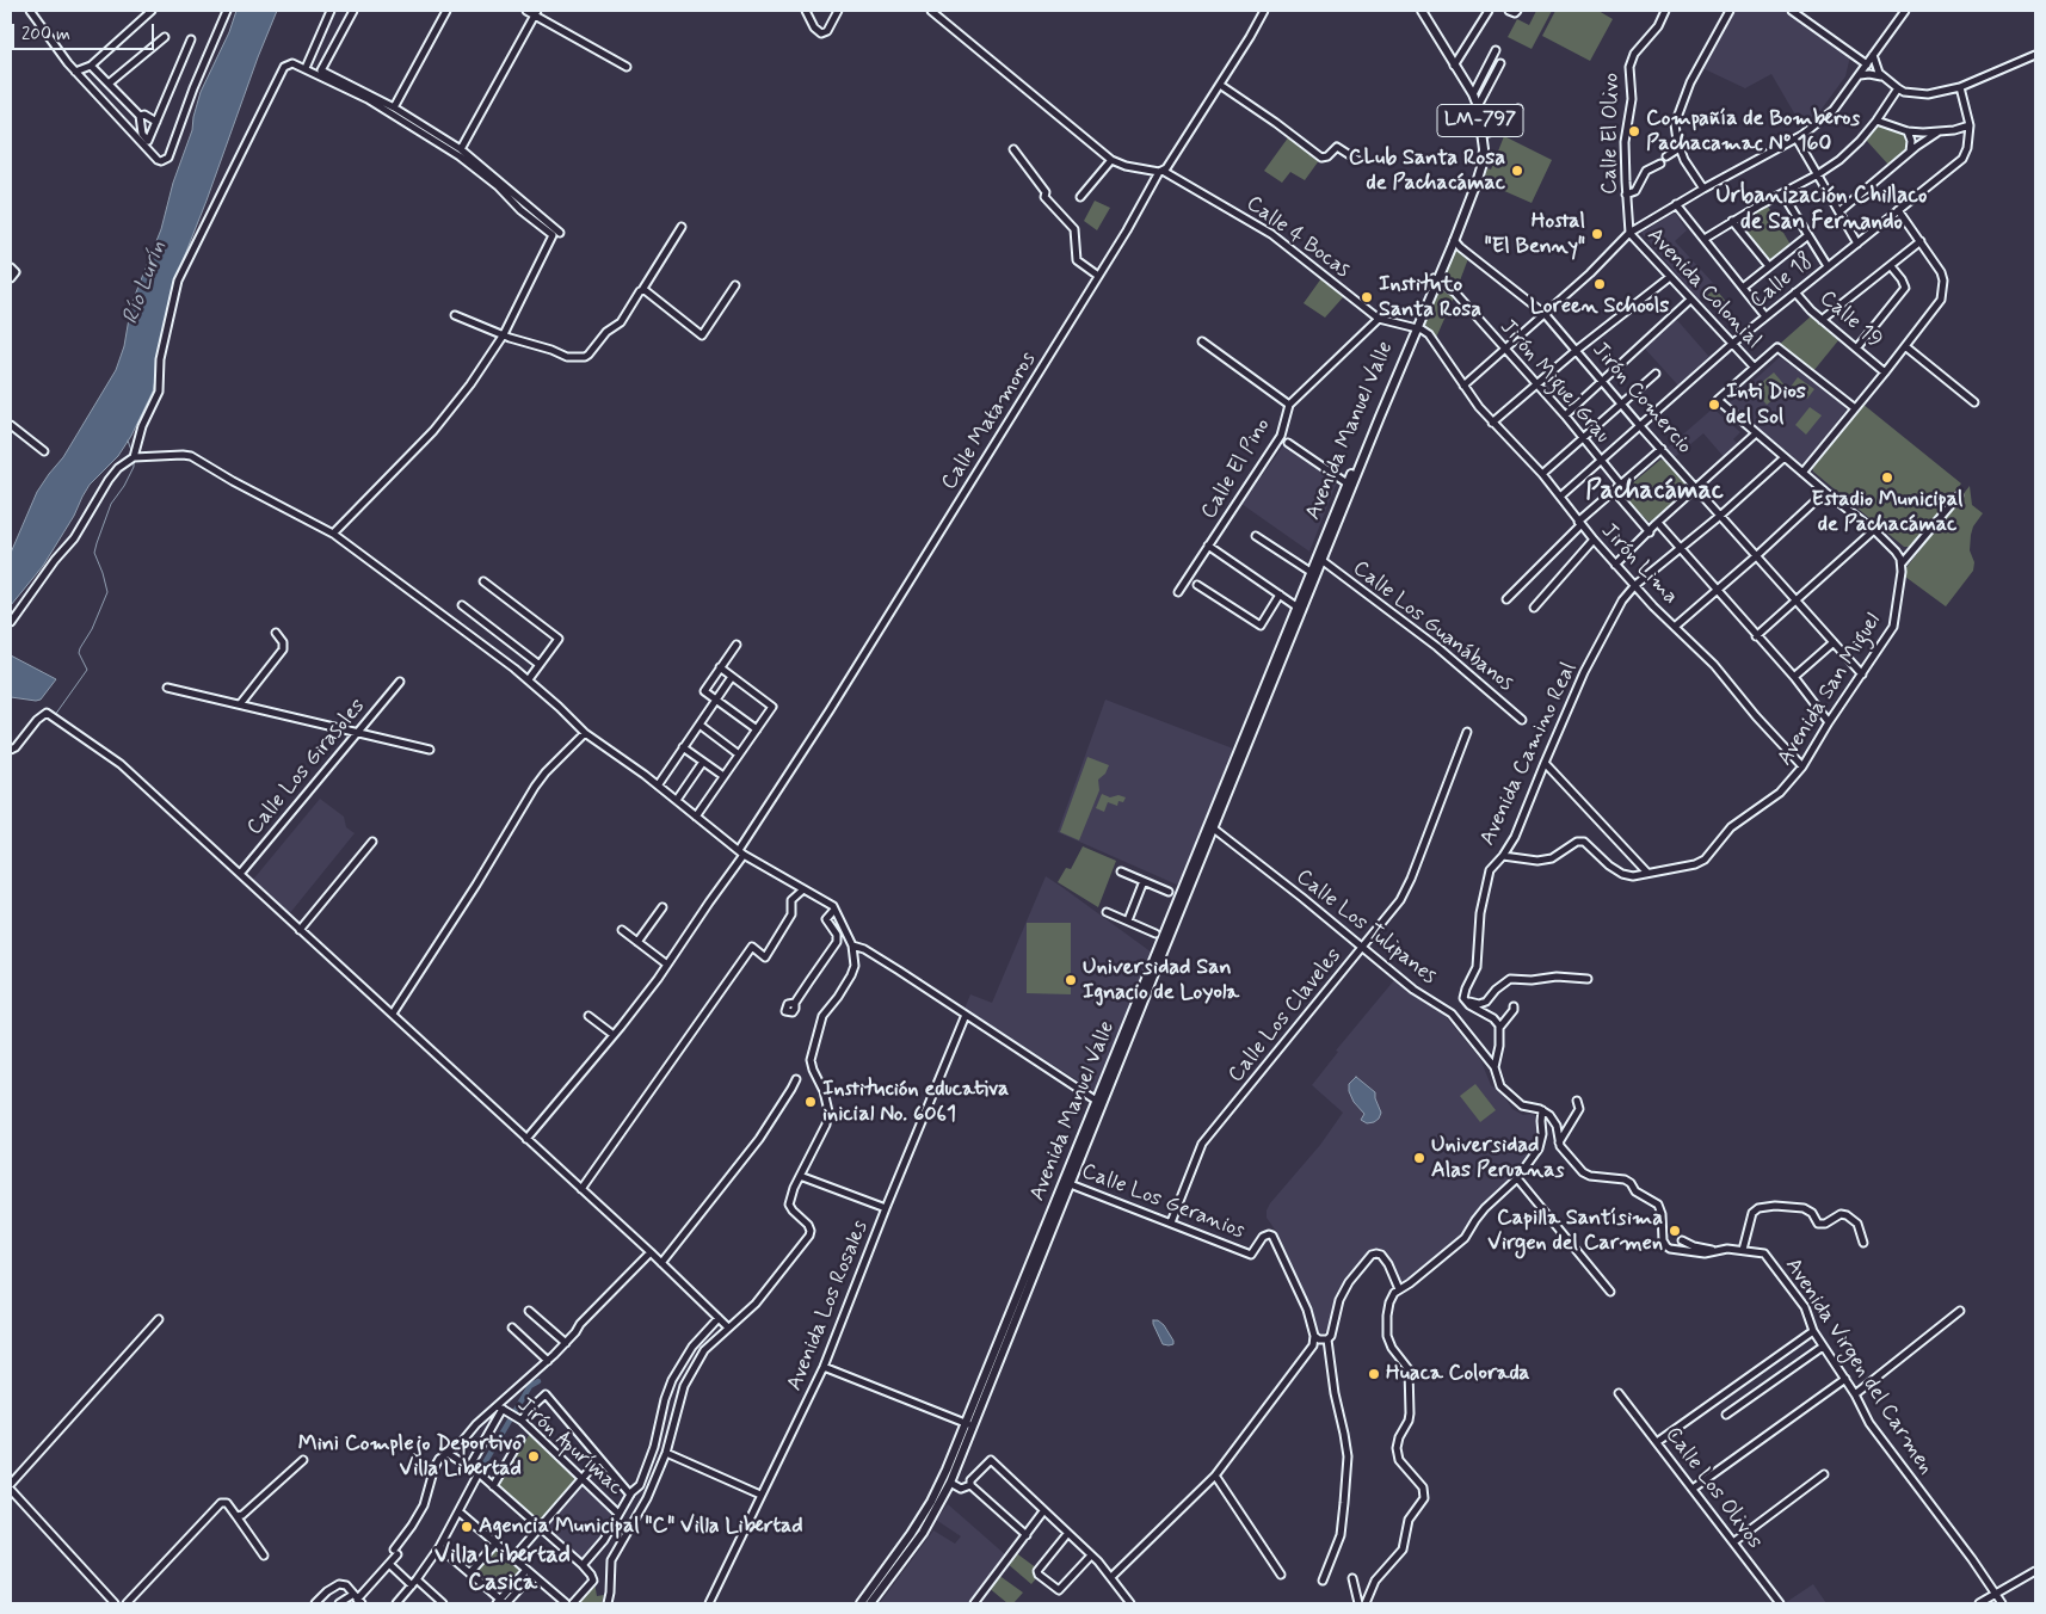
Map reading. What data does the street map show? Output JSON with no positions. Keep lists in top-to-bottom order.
{
  "streets": {
    "main road": ["LM-797", "Avenida Manuel Valle"],
    "street": [
      "Calle El Olivo",
      "Calle 4 Bocas",
      "Calle 18",
      "Avenida Colonial",
      "Calle 19",
      "Jirón Miguel Grau",
      "Jirón Comercio",
      "Calle Matamoros",
      "Calle El Pino",
      "Jirón Lima",
      "Calle Los Guanábanos",
      "Avenida San Miguel",
      "Avenida Camino Real",
      "Calle Los Girasoles",
      "Calle Los Tulipanes",
      "Calle Los Claveles",
      "Calle Los Geranios",
      "Avenida Los Rosales",
      "Avenida Virgen del Carmen",
      "Jirón Apurímac",
      "Calle Los Olivos"
    ]
  },
  "crossings": [
    ["LM-797", "Jirón Comercio"],
    ["LM-797", "Avenida Manuel Valle"],
    ["Calle El Olivo", "Avenida Colonial"],
    ["Calle 4 Bocas", "Calle Matamoros"],
    ["Calle 4 Bocas", "Avenida Manuel Valle"],
    ["Calle 4 Bocas", "Calle El Pino"],
    ["Calle 4 Bocas", "Jirón Lima"],
    ["Calle 18", "Avenida Colonial"],
    ["Calle 18", "Calle 19"],
    ["Calle 18", "Jirón Miguel Grau"],
    ["Calle 18", "Jirón Comercio"],
    ["Calle 18", "Jirón Lima"],
    ["Jirón Miguel Grau", "Avenida Manuel Valle"],
    ["Jirón Comercio", "Avenida Manuel Valle"],
    ["Jirón Comercio", "Avenida San Miguel"],
    ["Jirón Comercio", "Avenida Camino Real"],
    ["Avenida Manuel Valle", "Jirón Lima"],
    ["Avenida Manuel Valle", "Calle Los Guanábanos"],
    ["Avenida Manuel Valle", "Calle Los Tulipanes"],
    ["Avenida Manuel Valle", "Calle Los Geranios"],
    ["Jirón Lima", "Avenida San Miguel"],
    ["Jirón Lima", "Avenida Camino Real"],
    ["Avenida San Miguel", "Avenida Camino Real"],
    ["Calle Los Tulipanes", "Calle Los Claveles"],
    ["Calle Los Claveles", "Calle Los Geranios"]
  ],
  "districts": ["Urbanización Chillaco de San Fernando", "Pachacámac", "Villa Libertad Casica"],
  "water": ["Río Lurín"],
  "places": [
    "Compañía de Bomberos Pachacamac Nº 160",
    "CLub Santa Rosa de Pachacámac",
    "Hostal \"El Benny\"",
    "Loreen Schools",
    "Instituto Santa Rosa",
    "Inti Dios del Sol",
    "Estadio Municipal de Pachacámac",
    "Universidad San Ignacio de Loyola",
    "Institución educativa inicial No. 6061",
    "Universidad Alas Peruanas",
    "Capilla Santísima Virgen del Carmen",
    "Huaca Colorada",
    "Mini Complejo Deportivo Villa Libertad",
    "Agencia Municipal \"C\" Villa Libertad"
  ],
  "scale_bar": "200 m"
}
